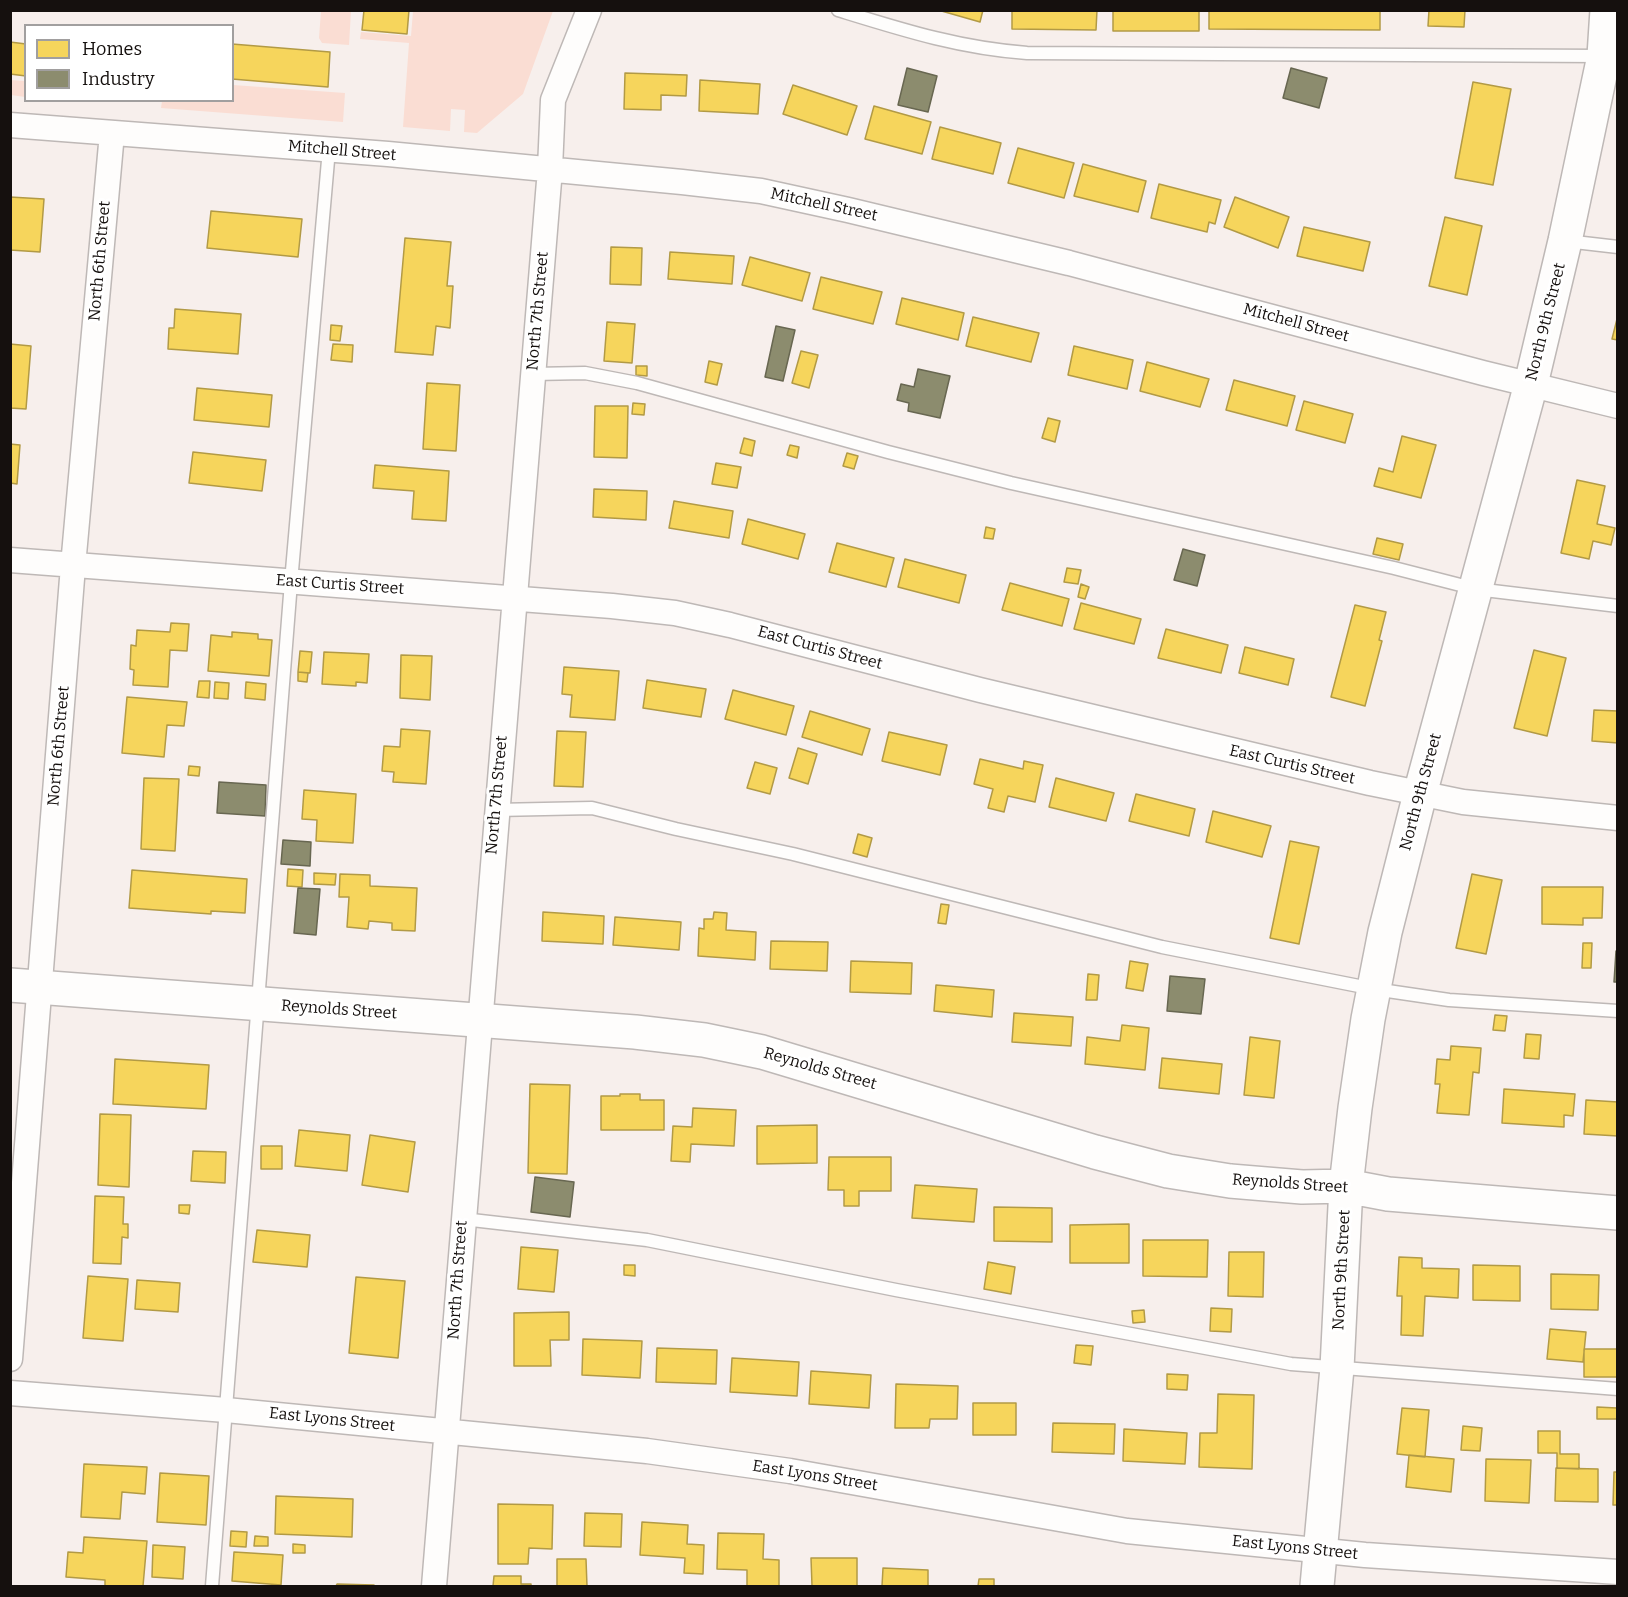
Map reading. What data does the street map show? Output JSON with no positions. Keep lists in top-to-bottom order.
{
  "streets": {
    "main road": ["North 9th Street", "Reynolds Street"],
    "street": [
      "Mitchell Street",
      "North 6th Street",
      "North 7th Street",
      "East Curtis Street",
      "East Lyons Street"
    ]
  },
  "crossings": [
    ["Mitchell Street", "North 6th Street"],
    ["Mitchell Street", "North 7th Street"],
    ["Mitchell Street", "North 9th Street"],
    ["North 6th Street", "East Curtis Street"],
    ["North 6th Street", "Reynolds Street"],
    ["North 7th Street", "East Curtis Street"],
    ["North 7th Street", "Reynolds Street"],
    ["North 7th Street", "East Lyons Street"],
    ["North 9th Street", "East Curtis Street"],
    ["North 9th Street", "Reynolds Street"],
    ["North 9th Street", "East Lyons Street"]
  ],
  "legend": ["Homes", "Industry"]
}
